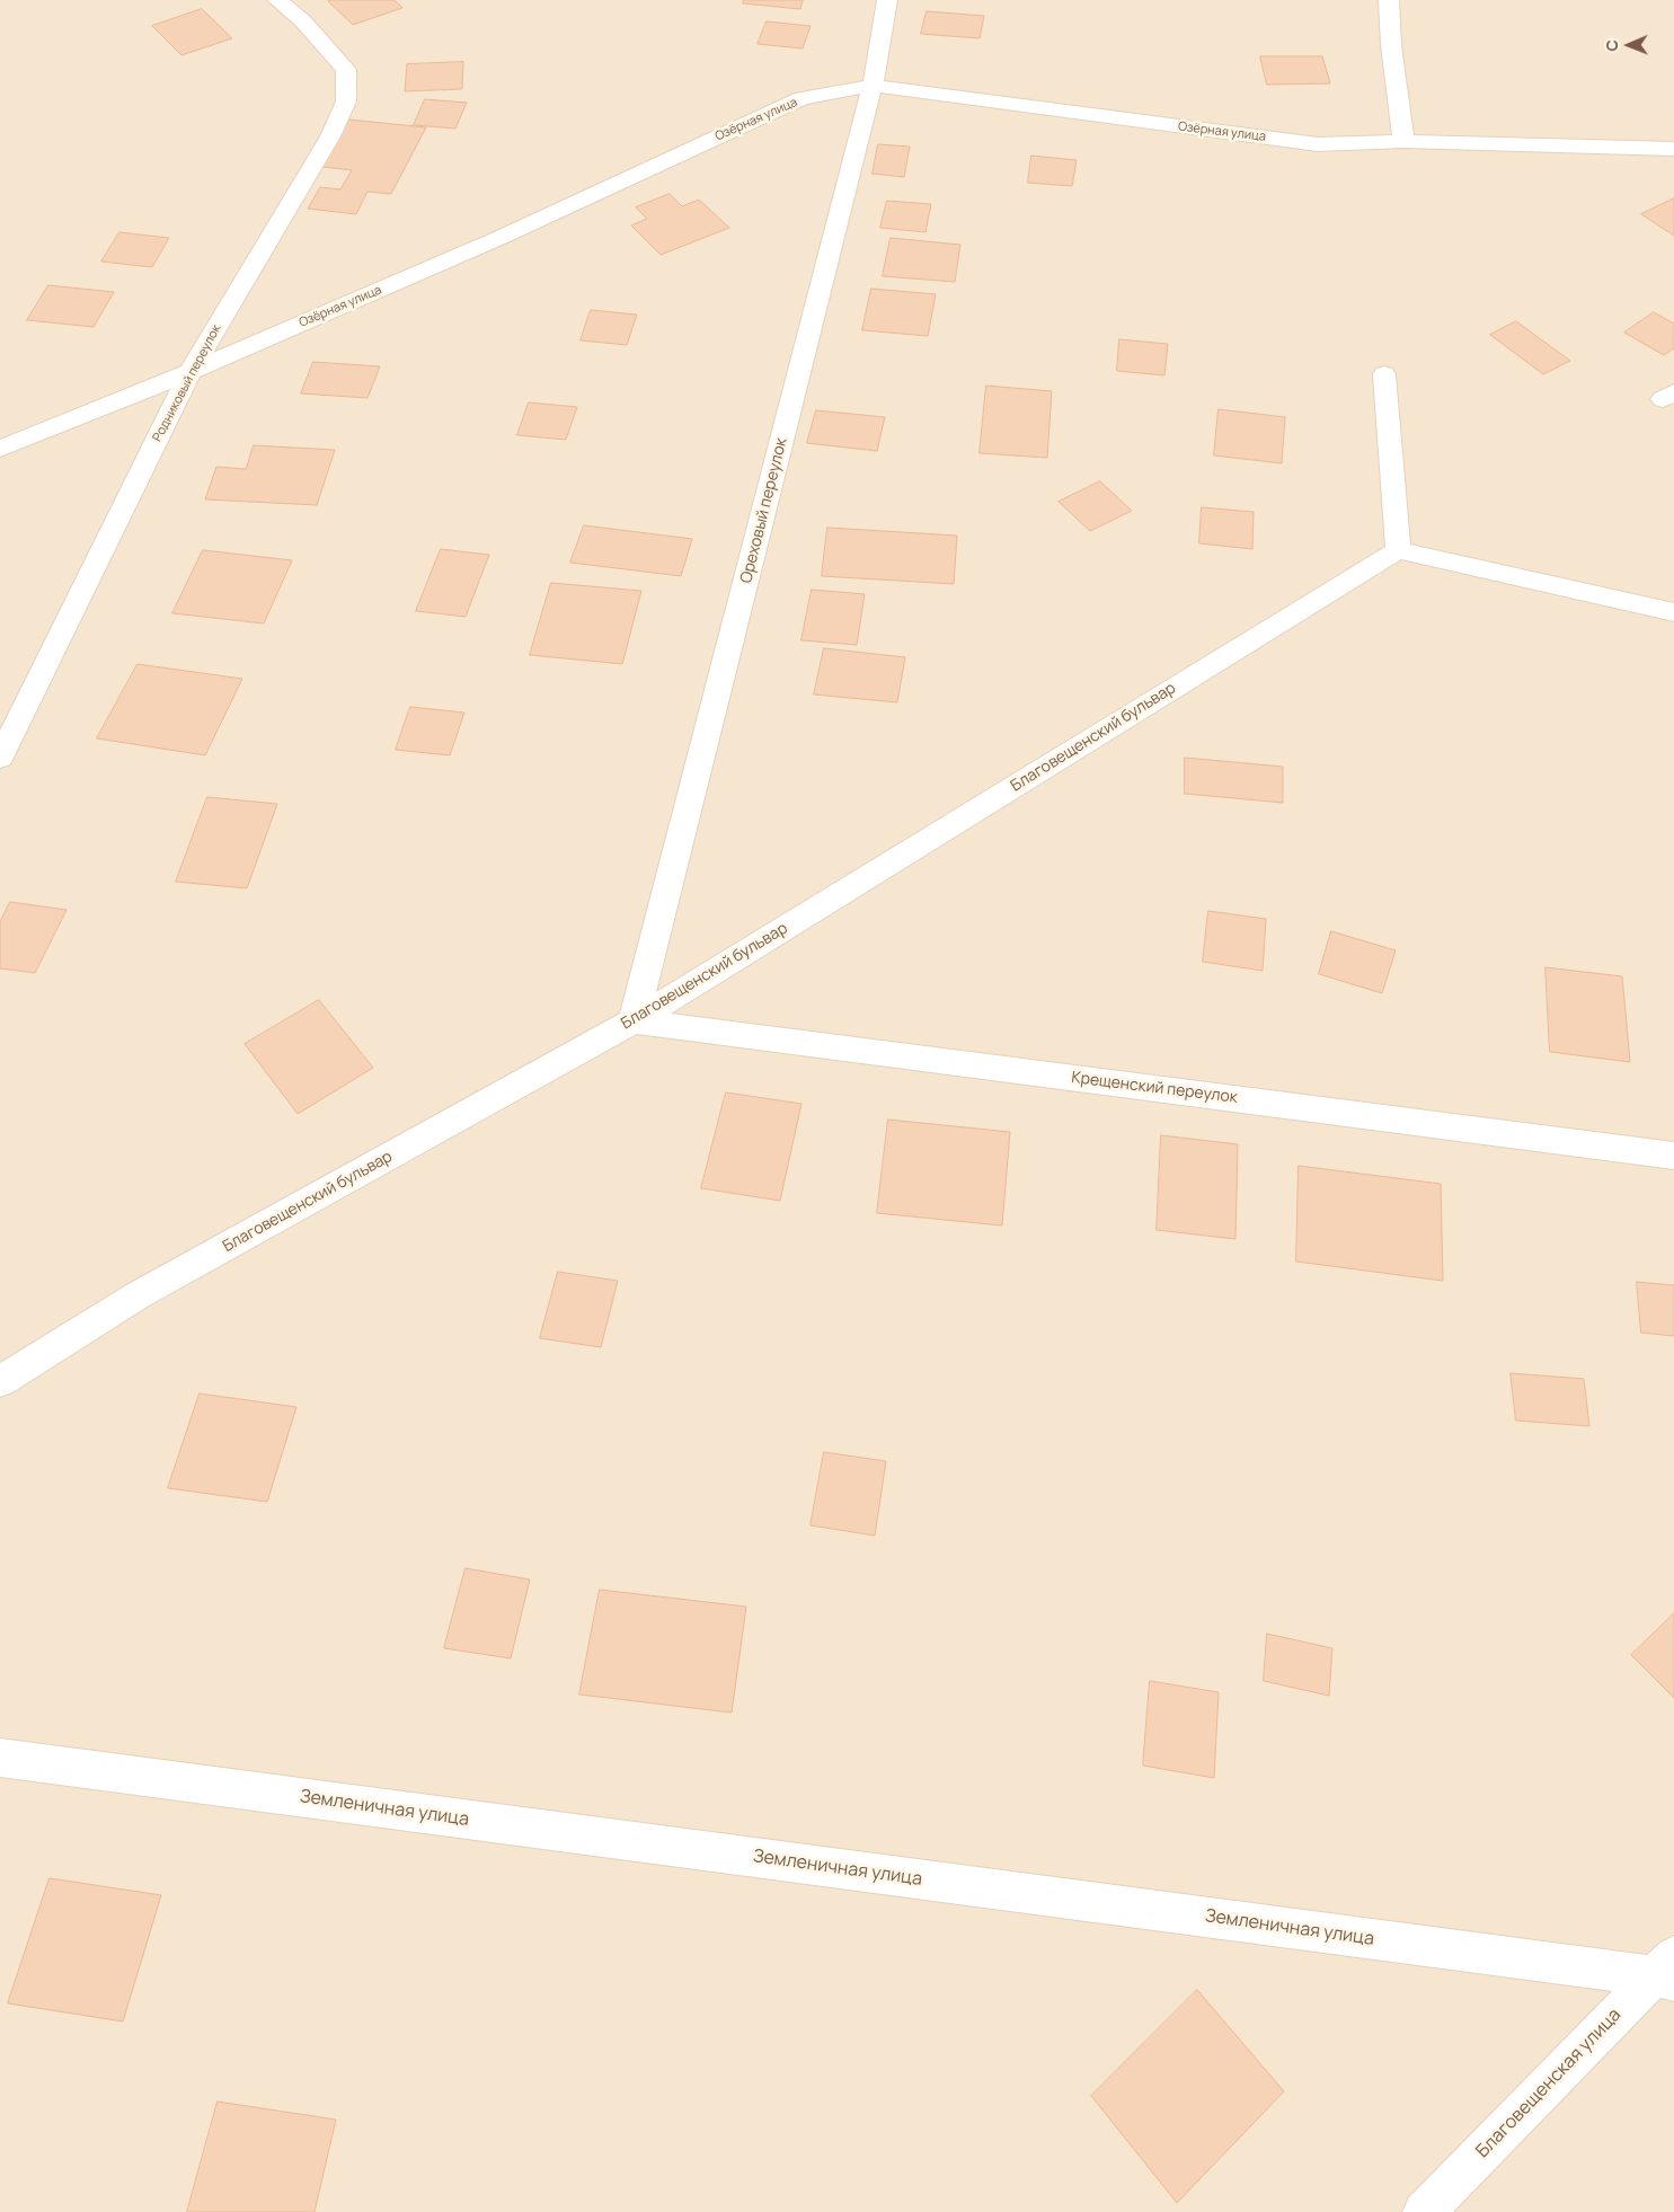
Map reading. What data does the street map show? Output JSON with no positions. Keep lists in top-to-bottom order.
{
  "streets": {
    "street": [
      "Озёрная улица",
      "Родниковый переулок",
      "Ореховый переулок",
      "Благовещенский бульвар",
      "Крещенский переулок",
      "Земленичная улица",
      "Благовещенская улица"
    ]
  },
  "crossings": [
    ["Озёрная улица", "Родниковый переулок"],
    ["Озёрная улица", "Ореховый переулок"],
    ["Ореховый переулок", "Благовещенский бульвар"],
    ["Ореховый переулок", "Крещенский переулок"],
    ["Благовещенский бульвар", "Крещенский переулок"],
    ["Земленичная улица", "Благовещенская улица"]
  ],
  "north": "left"
}
